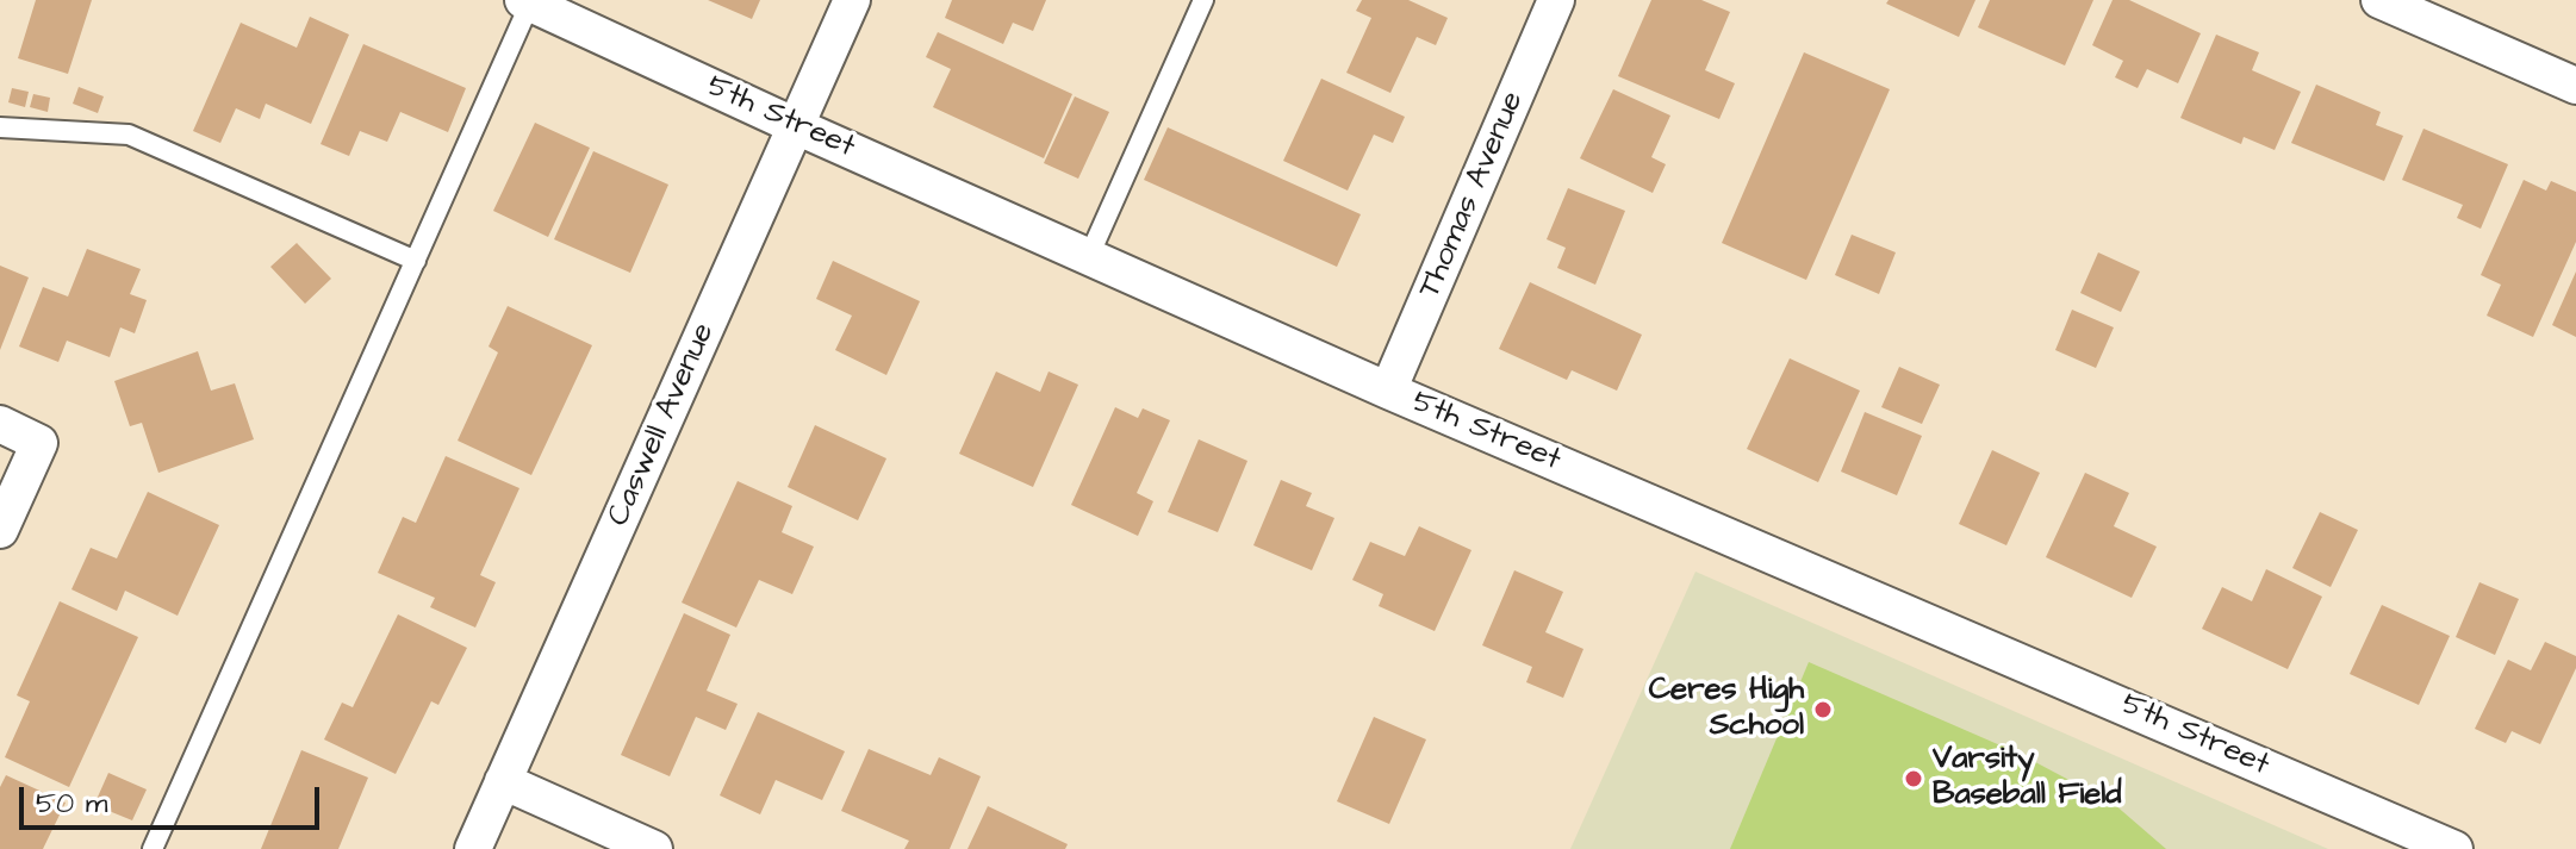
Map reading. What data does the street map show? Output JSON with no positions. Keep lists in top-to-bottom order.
{
  "streets": {
    "street": ["5th Street", "Thomas Avenue", "Caswell Avenue"]
  },
  "crossings": [
    ["5th Street", "Thomas Avenue"],
    ["5th Street", "Caswell Avenue"]
  ],
  "places": ["Ceres High School", "Varsity Baseball Field"],
  "scale_bar": "50 m"
}
